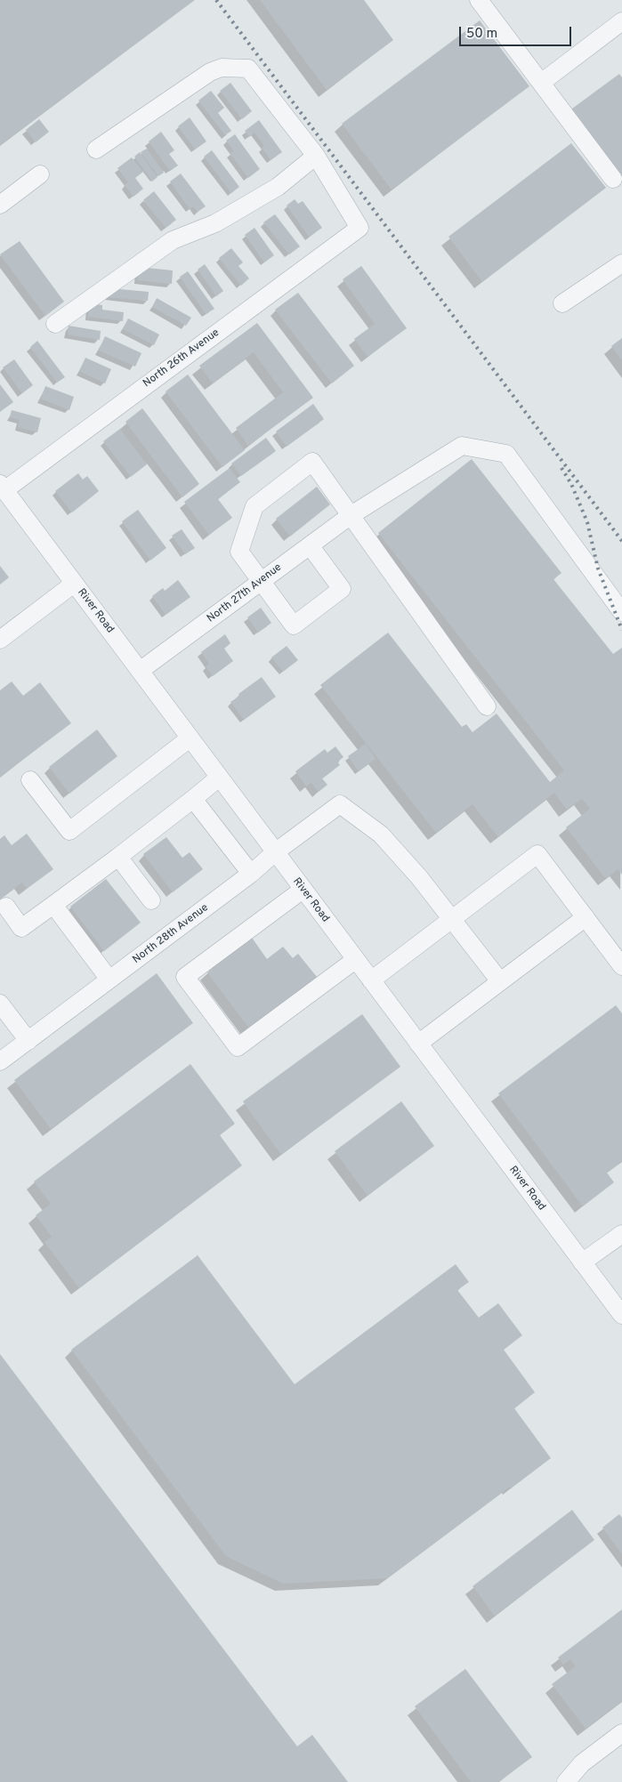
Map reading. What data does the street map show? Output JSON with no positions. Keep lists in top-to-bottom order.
{
  "streets": {
    "street": [
      "North 26th Avenue",
      "North 27th Avenue",
      "River Road",
      "North 28th Avenue"
    ]
  },
  "crossings": [
    ["North 26th Avenue", "River Road"],
    ["North 27th Avenue", "River Road"],
    ["River Road", "North 28th Avenue"]
  ],
  "scale_bar": "50 m"
}
